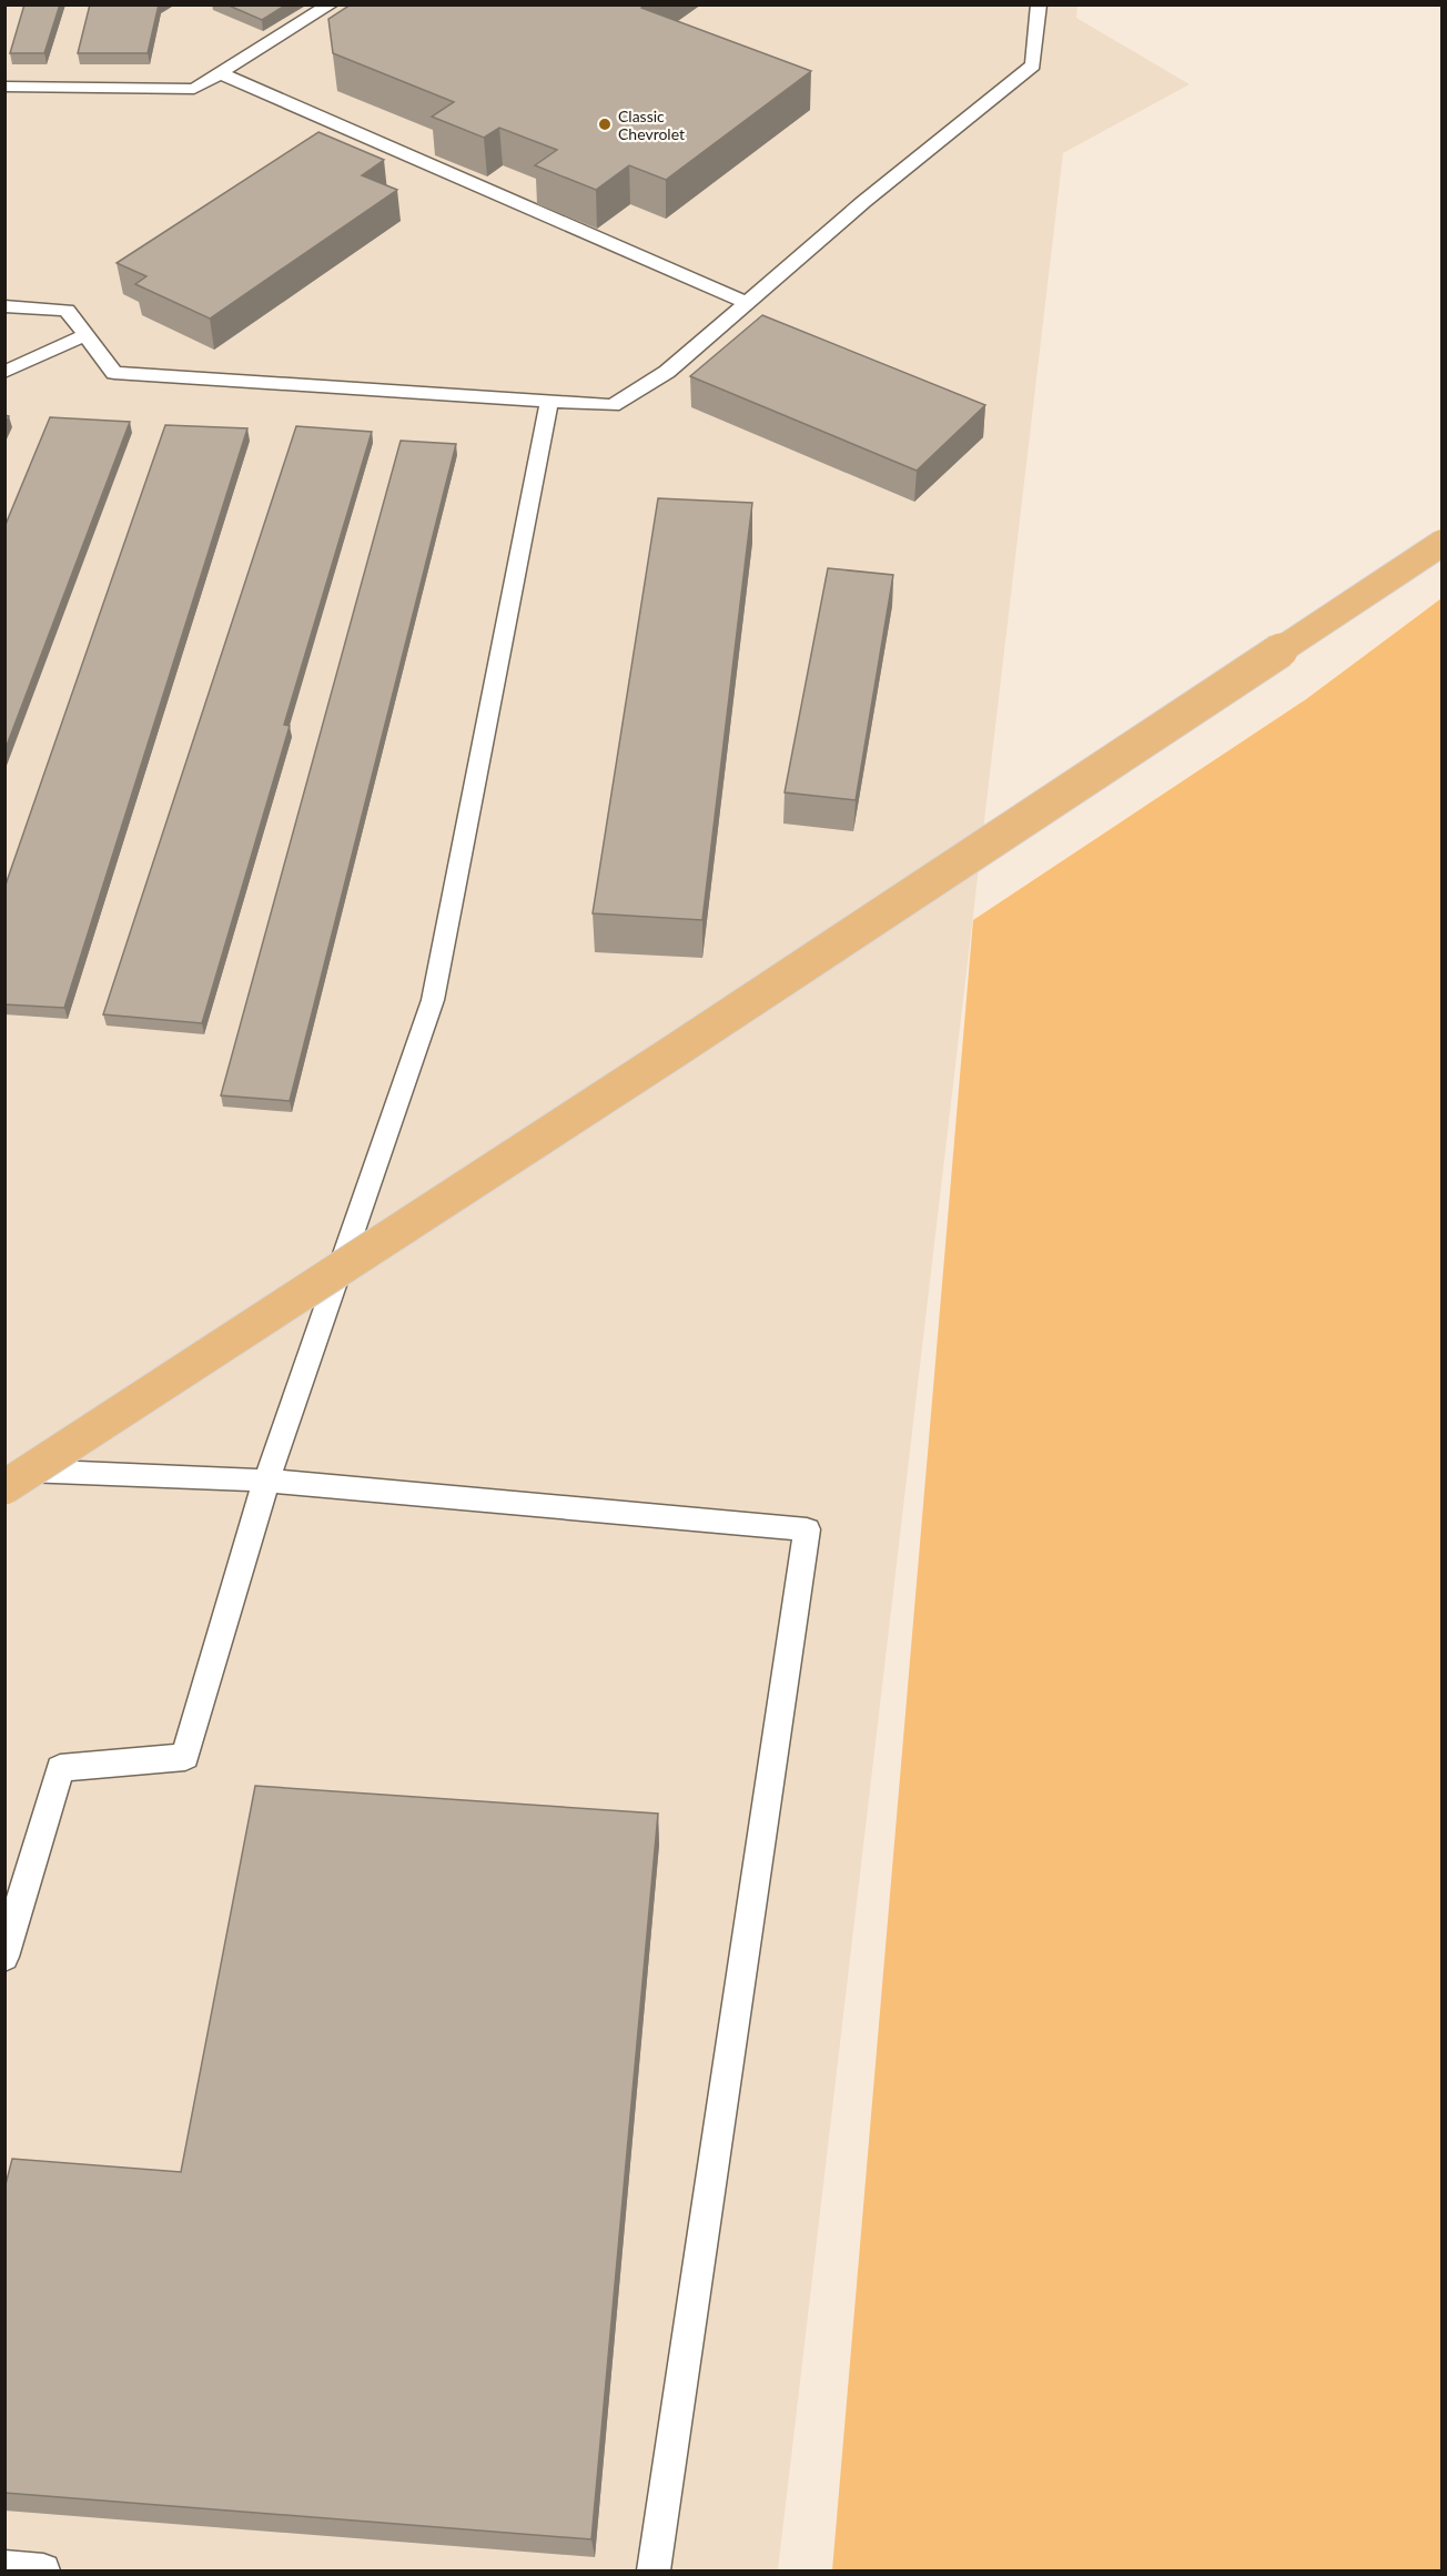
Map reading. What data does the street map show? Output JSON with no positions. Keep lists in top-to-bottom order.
{
  "places": ["Classic Chevrolet"]
}
